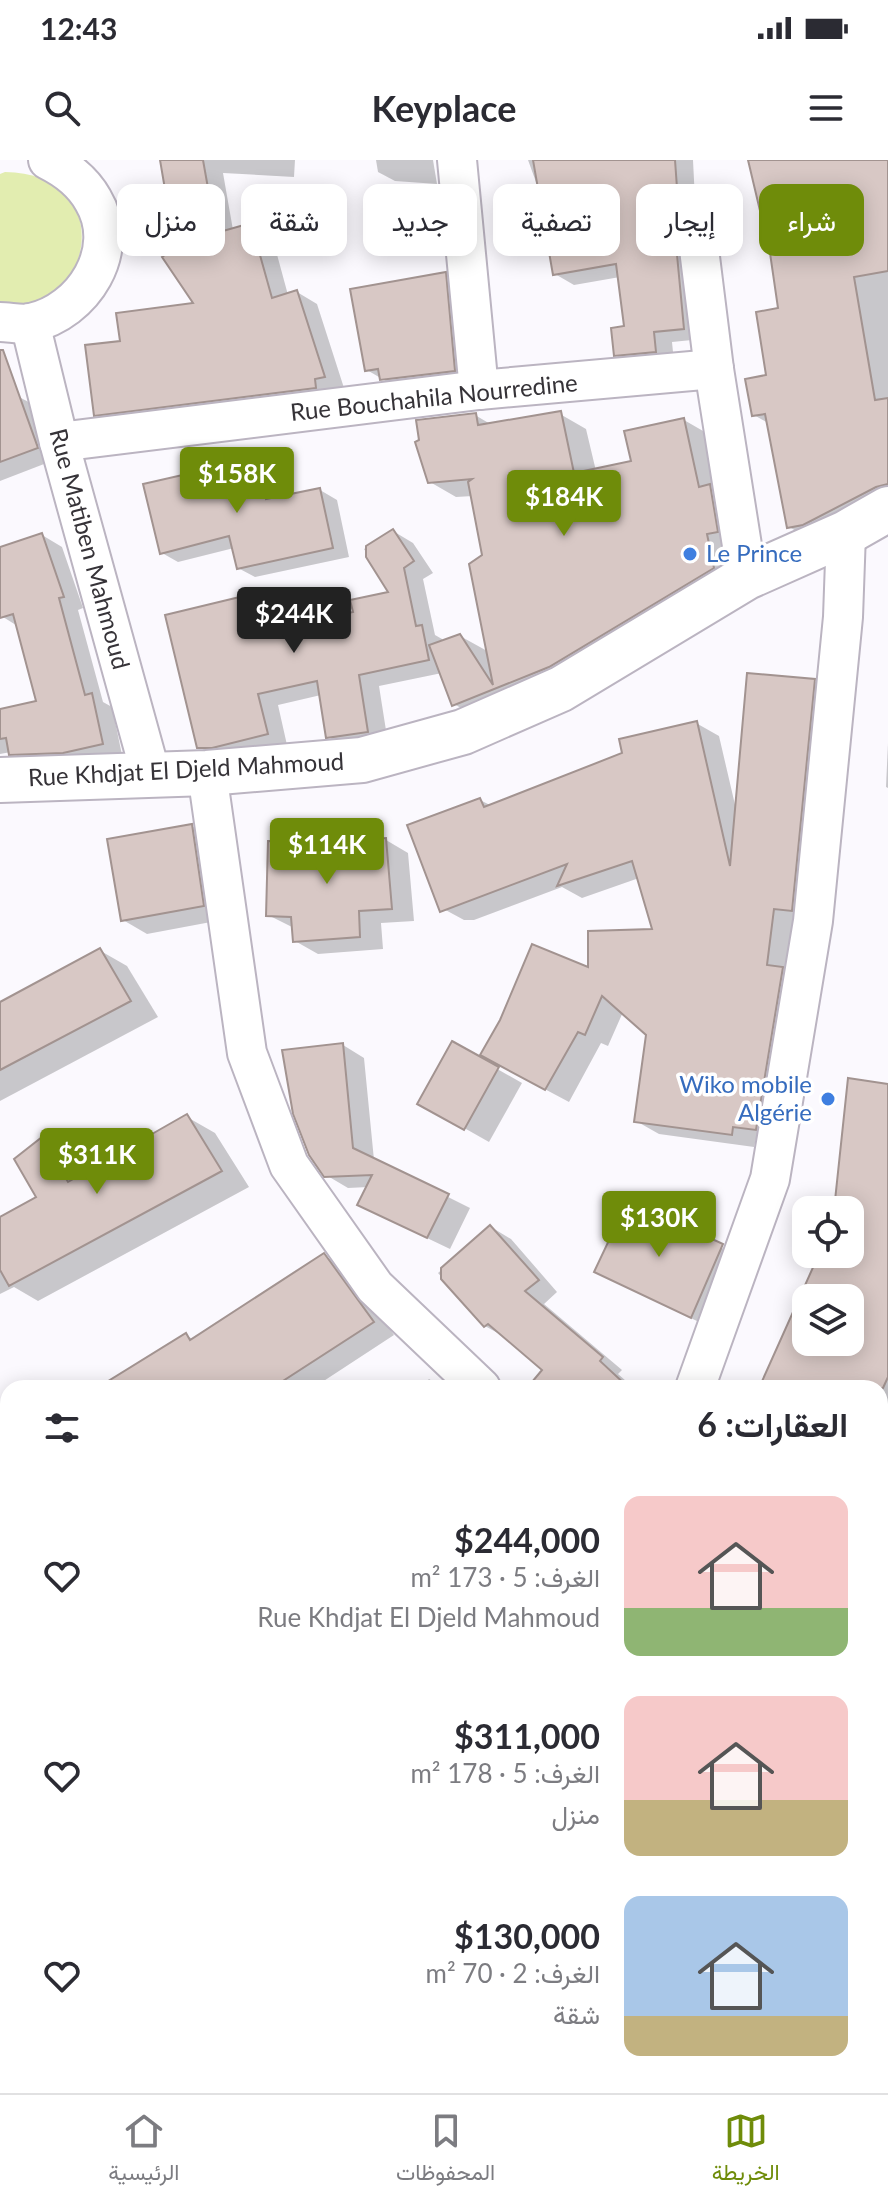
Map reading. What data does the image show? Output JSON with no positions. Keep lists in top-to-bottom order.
{
  "streets": {
    "street": ["Rue Bouchahila Nourredine", "Rue Matiben Mahmoud", "Rue Khdjat El Djeld Mahmoud"]
  },
  "crossings": [
    ["Rue Bouchahila Nourredine", "Rue Matiben Mahmoud"],
    ["Rue Matiben Mahmoud", "Rue Khdjat El Djeld Mahmoud"]
  ],
  "places": ["Le Prince", "Wiko mobile Algérie"],
  "page": {
    "status": "12:43",
    "header": "Keyplace",
    "chip": [
      "شراء",
      "إيجار",
      "تصفية",
      "جديد",
      "شقة",
      "منزل"
    ],
    "price": [
      "$158K",
      "$184K",
      "$244K",
      "$114K",
      "$311K",
      "$130K"
    ],
    "heading": "العقارات: 6",
    "list": [
      {
        "name": "$244,000",
        "note": "الغرف: 5 · 173 m² · Rue Khdjat El Djeld Mahmoud"
      },
      {
        "name": "$311,000",
        "note": "الغرف: 5 · 178 m² · منزل"
      },
      {
        "name": "$130,000",
        "note": "الغرف: 2 · 70 m² · شقة"
      }
    ],
    "tabs": ["الخريطة", "المحفوظات", "الرئيسية"]
  }
}
